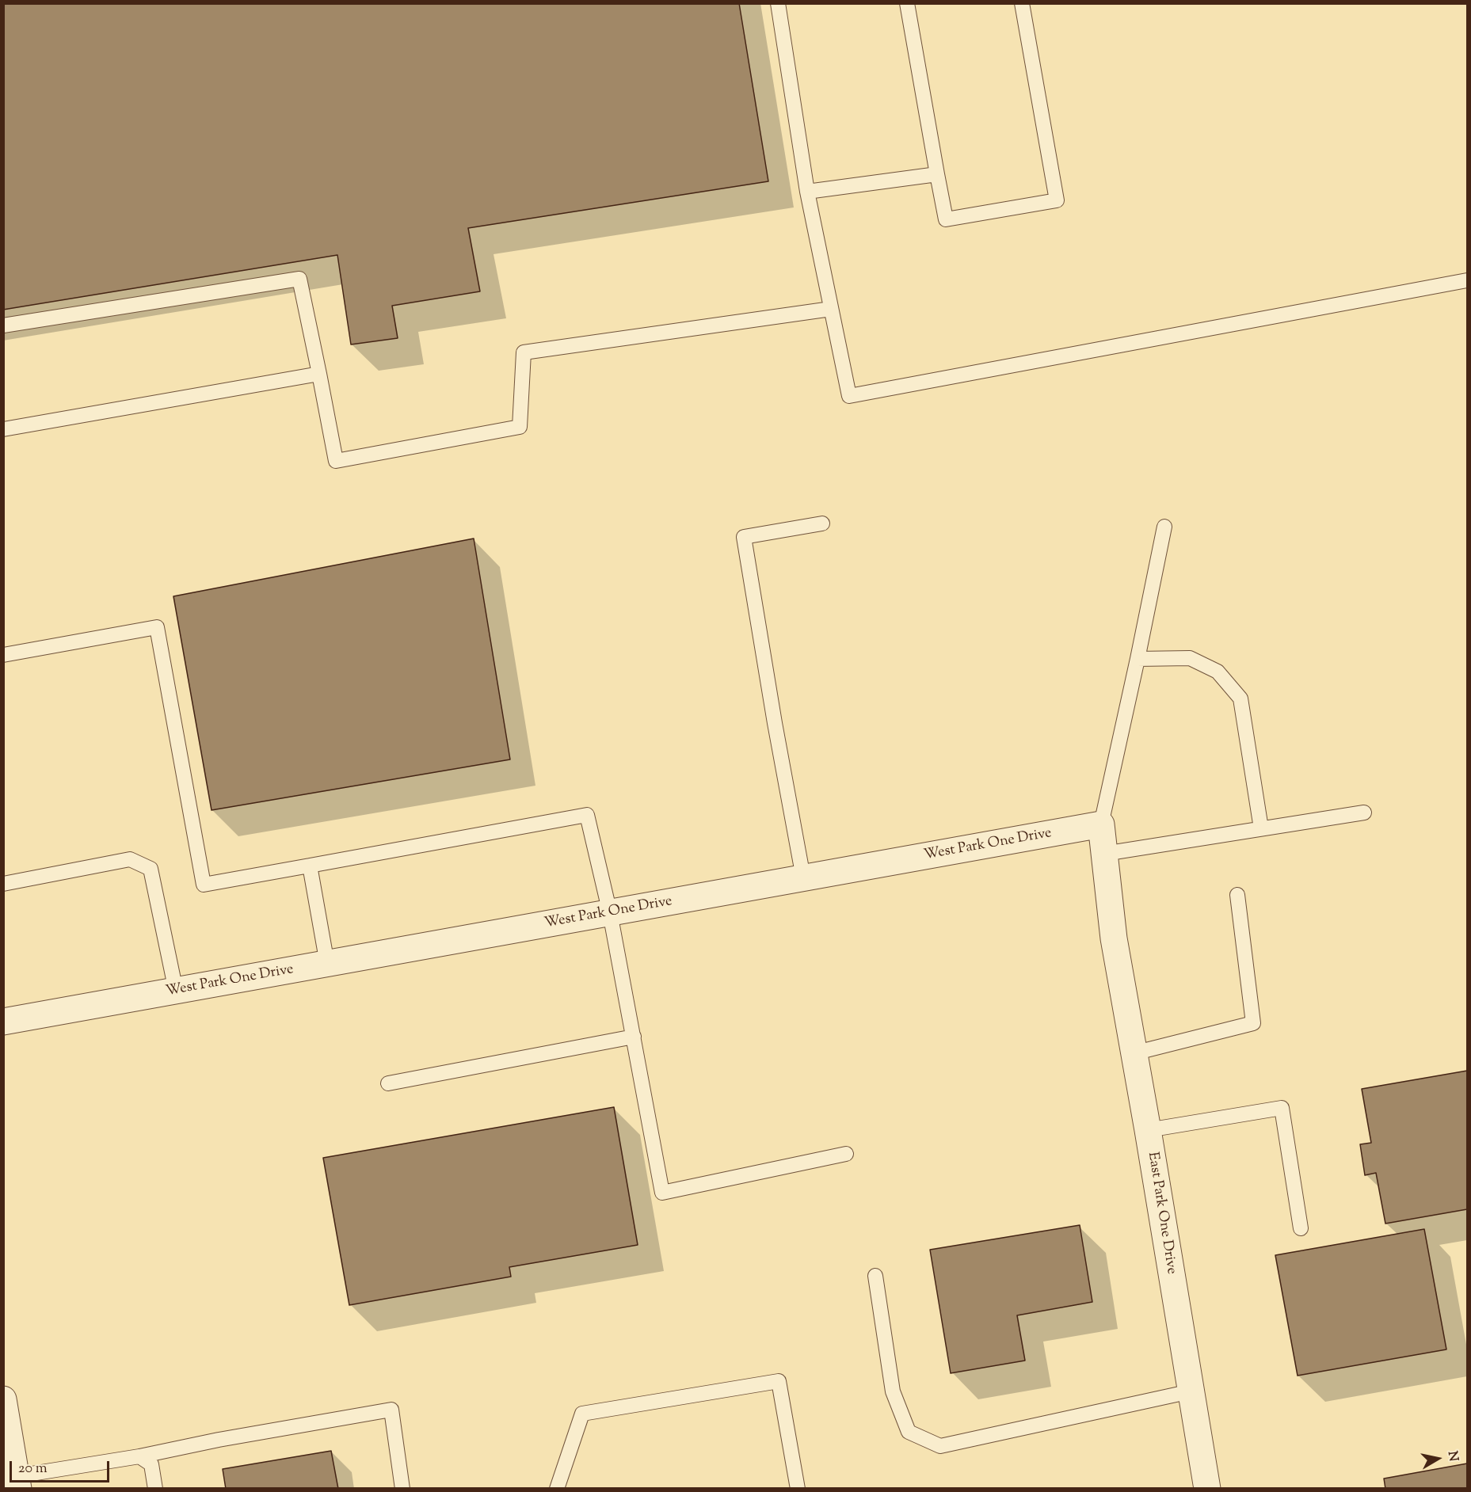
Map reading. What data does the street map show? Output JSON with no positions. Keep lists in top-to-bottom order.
{
  "streets": {
    "street": ["West Park One Drive", "East Park One Drive"]
  },
  "scale_bar": "20 m",
  "north": "right"
}
